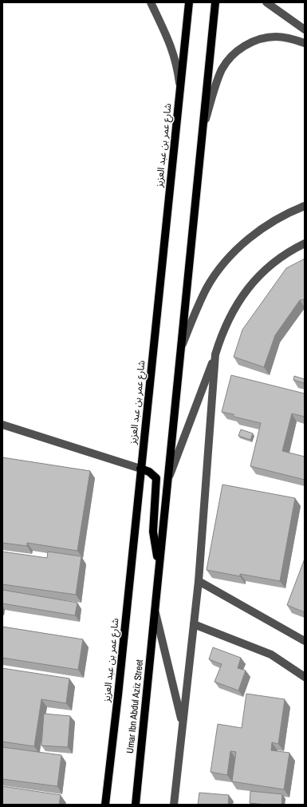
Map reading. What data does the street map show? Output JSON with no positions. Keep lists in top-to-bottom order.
{
  "streets": {
    "main road": ["شارع عمر بن عبد العزيز", "Umar Ibn Abdul Aziz Street"]
  }
}
